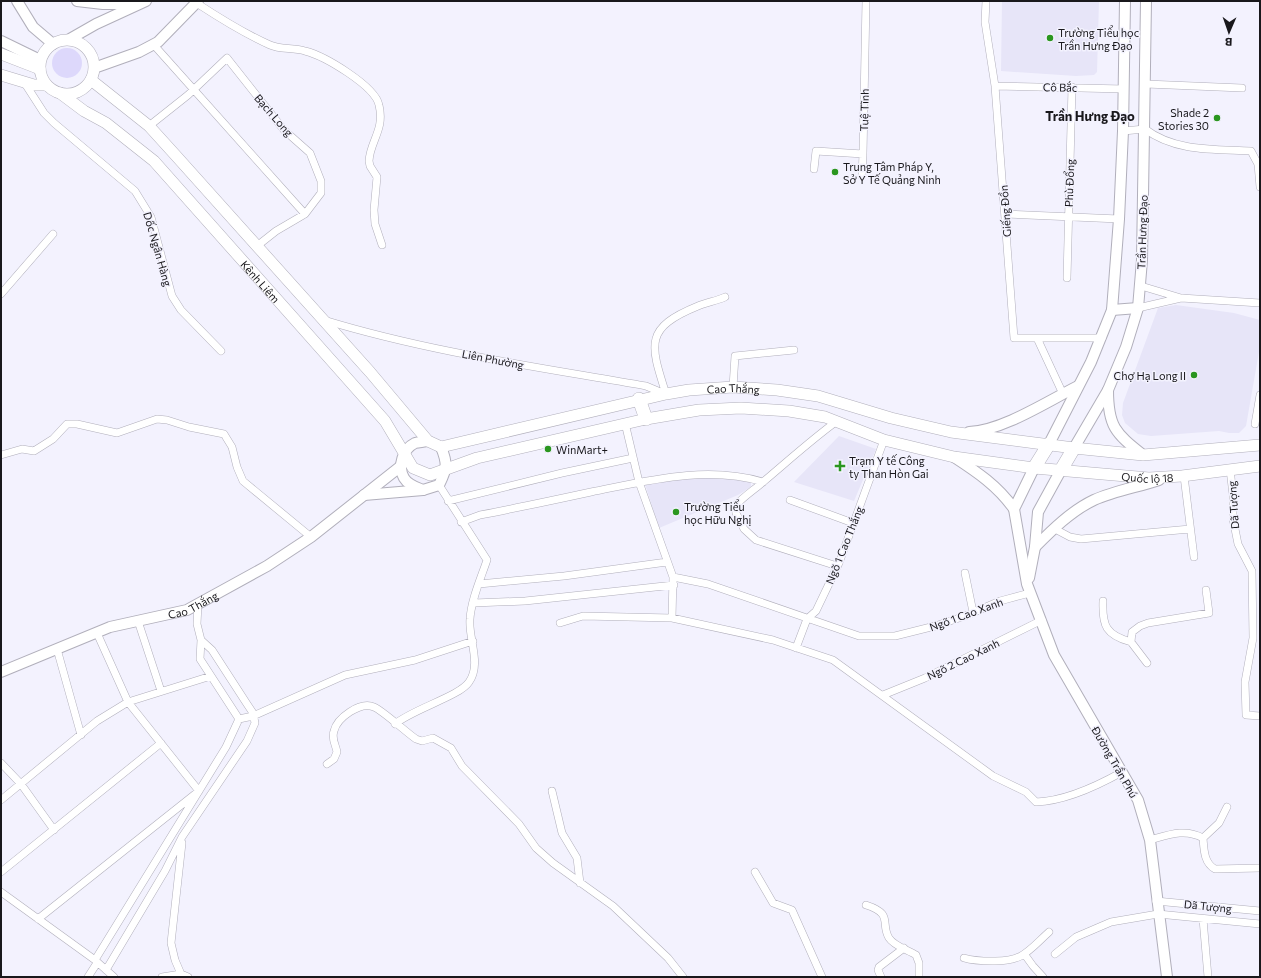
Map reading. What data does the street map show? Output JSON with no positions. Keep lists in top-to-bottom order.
{
  "streets": {
    "main road": [
      "Trần Hưng Đạo",
      "Kênh Liêm",
      "Cao Thắng",
      "Quốc lộ 18",
      "Đường Trần Phú"
    ],
    "street": [
      "Cô Bắc",
      "Tuệ Tĩnh",
      "Bạch Long",
      "Phù Đổng",
      "Giếng Đồn",
      "Dốc Ngân Hàng",
      "Liên Phường",
      "Dã Tượng",
      "Ngõ 1 Cao Thắng",
      "Ngõ 1 Cao Xanh",
      "Ngõ 2 Cao Xanh"
    ]
  },
  "crossings": [
    ["Cô Bắc", "Phù Đổng"],
    ["Cô Bắc", "Giếng Đồn"],
    ["Bạch Long", "Kênh Liêm"],
    ["Trần Hưng Đạo", "Quốc lộ 18"],
    ["Kênh Liêm", "Liên Phường"],
    ["Kênh Liêm", "Cao Thắng"],
    ["Liên Phường", "Cao Thắng"],
    ["Cao Thắng", "Quốc lộ 18"],
    ["Cao Thắng", "Ngõ 1 Cao Thắng"],
    ["Quốc lộ 18", "Dã Tượng"],
    ["Dã Tượng", "Đường Trần Phú"],
    ["Ngõ 1 Cao Thắng", "Ngõ 1 Cao Xanh"],
    ["Ngõ 1 Cao Xanh", "Đường Trần Phú"],
    ["Ngõ 2 Cao Xanh", "Đường Trần Phú"]
  ],
  "districts": ["Trần Hưng Đạo"],
  "places": {
    "other": [
      "Trường Tiểu học Trần Hưng Đạo",
      "Shade 2 Stories 30",
      "Trung Tâm Pháp Y, Sở Y Tế Quảng Ninh",
      "Chợ Hạ Long II",
      "WinMart+",
      "Trường Tiểu học Hữu Nghị"
    ],
    "health": ["Trạm Y tế Công ty Than Hòn Gai"]
  },
  "north": "bottom"
}
